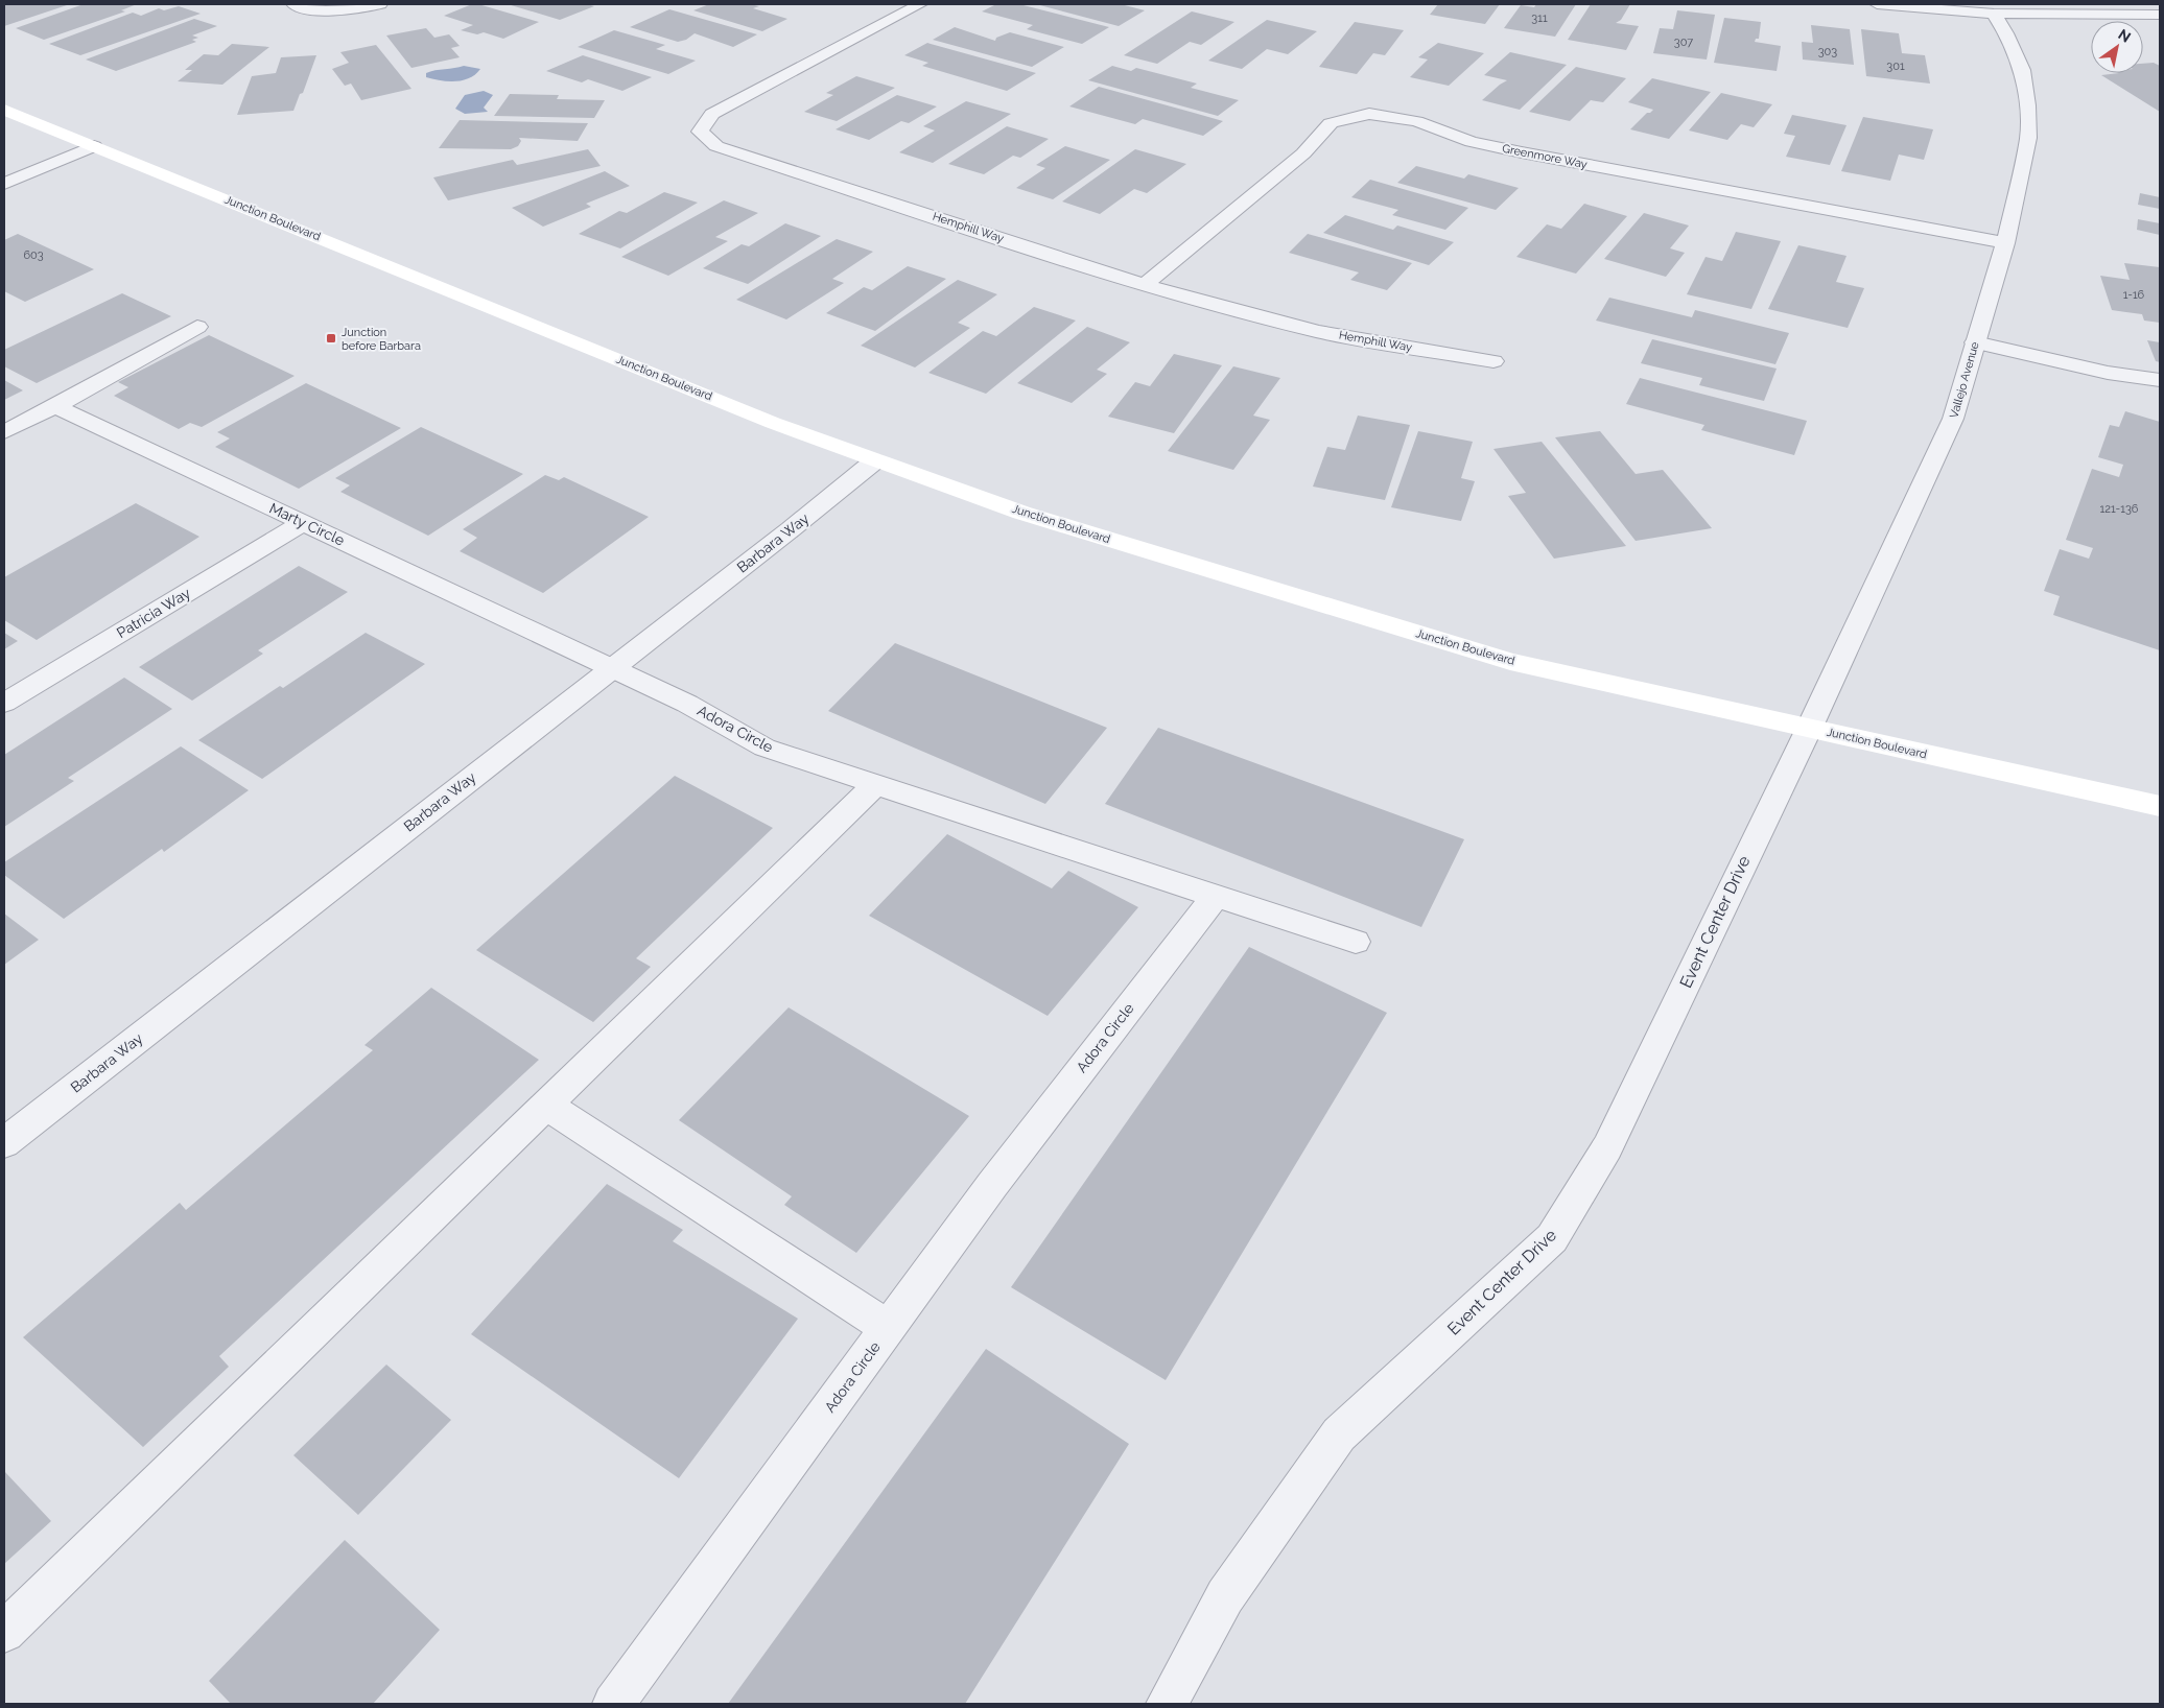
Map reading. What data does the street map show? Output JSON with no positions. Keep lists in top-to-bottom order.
{
  "streets": {
    "main road": ["Junction Boulevard"],
    "street": [
      "Greenmore Way",
      "Hemphill Way",
      "Vallejo Avenue",
      "Marty Circle",
      "Barbara Way",
      "Patricia Way",
      "Adora Circle",
      "Event Center Drive"
    ]
  },
  "crossings": [
    ["Greenmore Way", "Hemphill Way"],
    ["Greenmore Way", "Vallejo Avenue"],
    ["Junction Boulevard", "Vallejo Avenue"],
    ["Junction Boulevard", "Barbara Way"],
    ["Junction Boulevard", "Event Center Drive"],
    ["Vallejo Avenue", "Event Center Drive"],
    ["Marty Circle", "Barbara Way"],
    ["Marty Circle", "Patricia Way"],
    ["Marty Circle", "Adora Circle"],
    ["Barbara Way", "Adora Circle"]
  ],
  "places": {
    "transit": ["Junction before Barbara"]
  },
  "house_numbers": [
    "311",
    "307",
    "303",
    "301",
    "603",
    "1-16",
    "121-136"
  ],
  "north": "top right"
}
